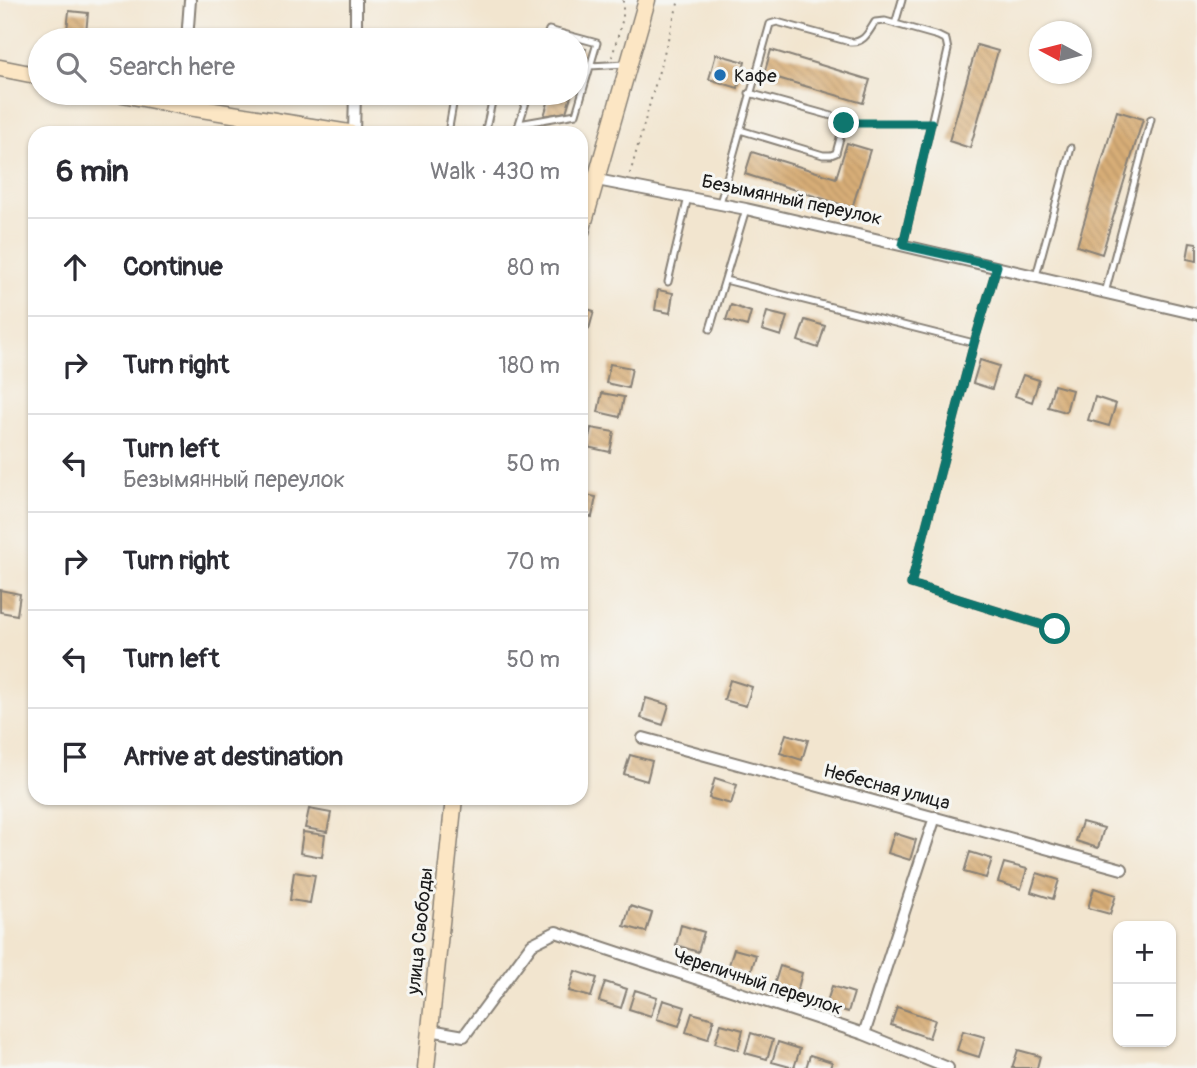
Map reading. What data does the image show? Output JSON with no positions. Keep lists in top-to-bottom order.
{
  "streets": {
    "main road": ["улица Свободы"],
    "street": ["Безымянный переулок", "Небесная улица", "Черепичный переулок"]
  },
  "crossings": [
    ["улица Свободы", "Черепичный переулок"]
  ],
  "places": ["Кафе"],
  "north": "left",
  "page": {
    "search": "Search here",
    "heading": ["6 min", "Walk · 430 m"],
    "list": [
      ["Continue", "80 m"],
      ["Turn right", "180 m"],
      ["Turn left", "Безымянный переулок", "50 m"],
      ["Turn right", "70 m"],
      ["Turn left", "50 m"],
      "Arrive at destination"
    ],
    "map_buttons": ["+", "−"]
  }
}
